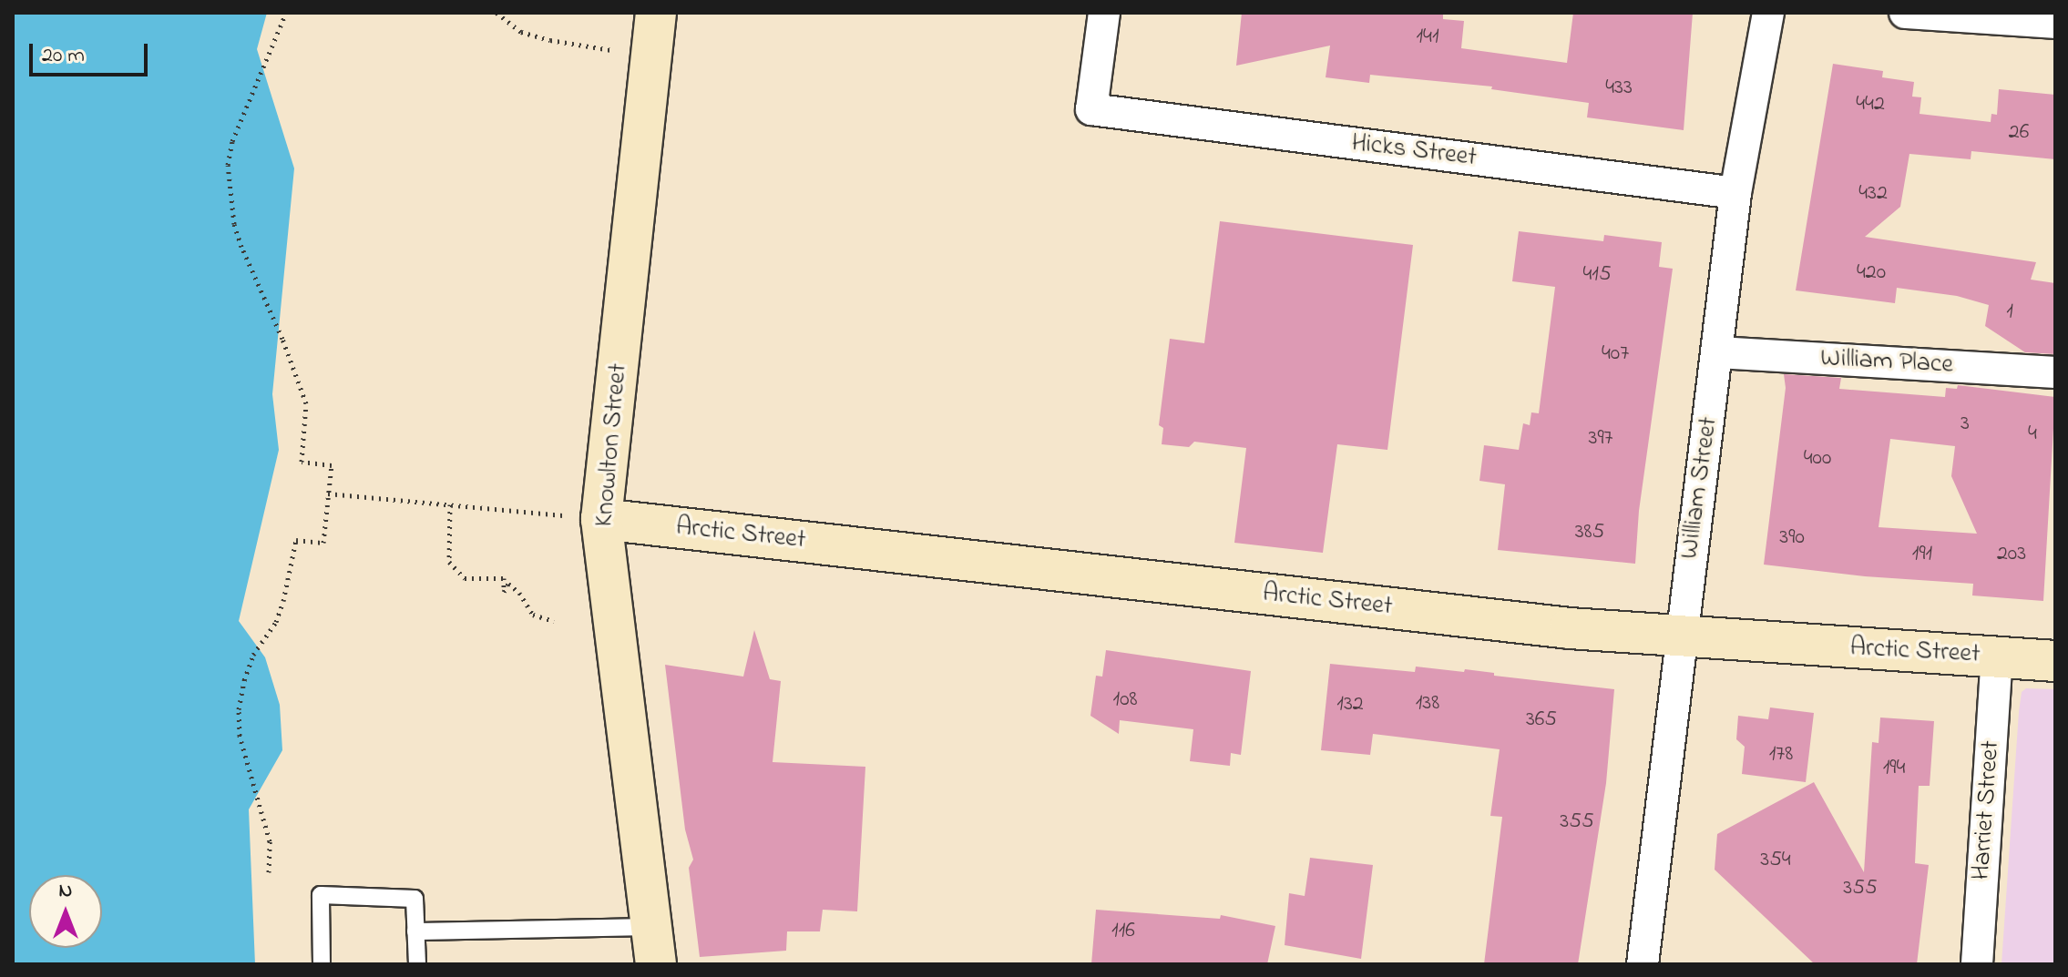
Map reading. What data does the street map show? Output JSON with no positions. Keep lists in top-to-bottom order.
{
  "streets": {
    "main road": ["Knowlton Street", "Arctic Street"],
    "street": [
      "Hicks Street",
      "William Place",
      "William Street",
      "Harriet Street"
    ]
  },
  "crossings": [
    ["Hicks Street", "William Street"],
    ["William Place", "William Street"],
    ["Knowlton Street", "Arctic Street"],
    ["William Street", "Arctic Street"],
    ["Arctic Street", "Harriet Street"]
  ],
  "house_numbers": [
    "141",
    "433",
    "442",
    "26",
    "432",
    "420",
    "415",
    "1",
    "407",
    "3",
    "4",
    "397",
    "400",
    "385",
    "390",
    "191",
    "203",
    "108",
    "138",
    "132",
    "365",
    "178",
    "194",
    "355",
    "354",
    "355",
    "116"
  ],
  "scale_bar": "20 m",
  "north": "top"
}
